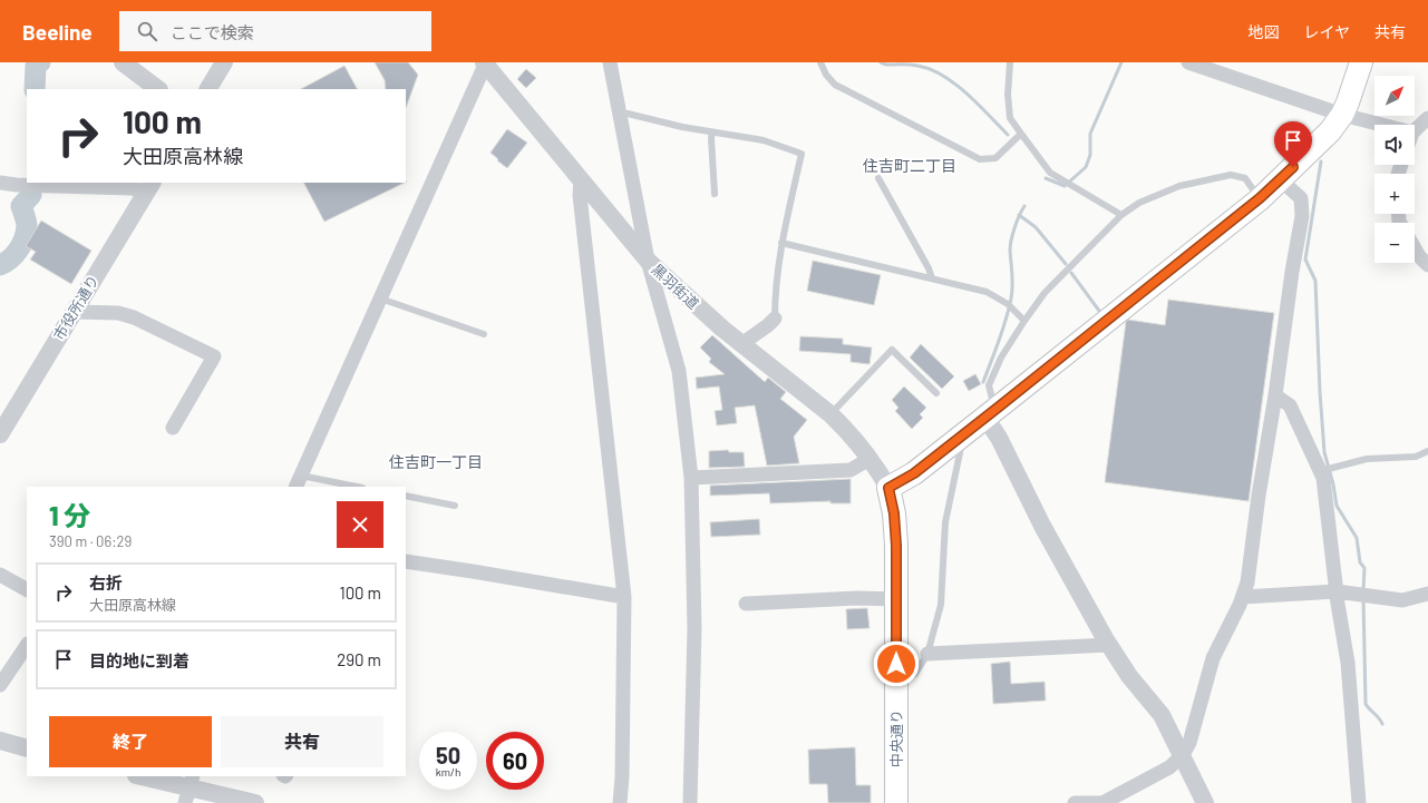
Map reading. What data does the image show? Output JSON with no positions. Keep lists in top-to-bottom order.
{
  "streets": {
    "main road": ["中央通り"],
    "street": ["黒羽街道", "市役所通り"]
  },
  "crossings": [
    ["黒羽街道", "中央通り"]
  ],
  "districts": ["住吉町二丁目", "住吉町一丁目"],
  "north": "top right",
  "page": {
    "header": "Beeline",
    "search": "ここで検索",
    "nav": ["地図", "レイヤ", "共有"],
    "map_buttons": ["+", "−"],
    "turn": ["100 m", "大田原高林線"],
    "heading": ["1 分", "390 m · 06:29"],
    "list": [
      {
        "name": "右折",
        "note": "大田原高林線",
        "value": "100 m"
      },
      {
        "name": "目的地に到着",
        "value": "290 m"
      }
    ],
    "buttons": ["終了", "共有"],
    "speed": "50 km/h",
    "limit": "60"
  }
}
